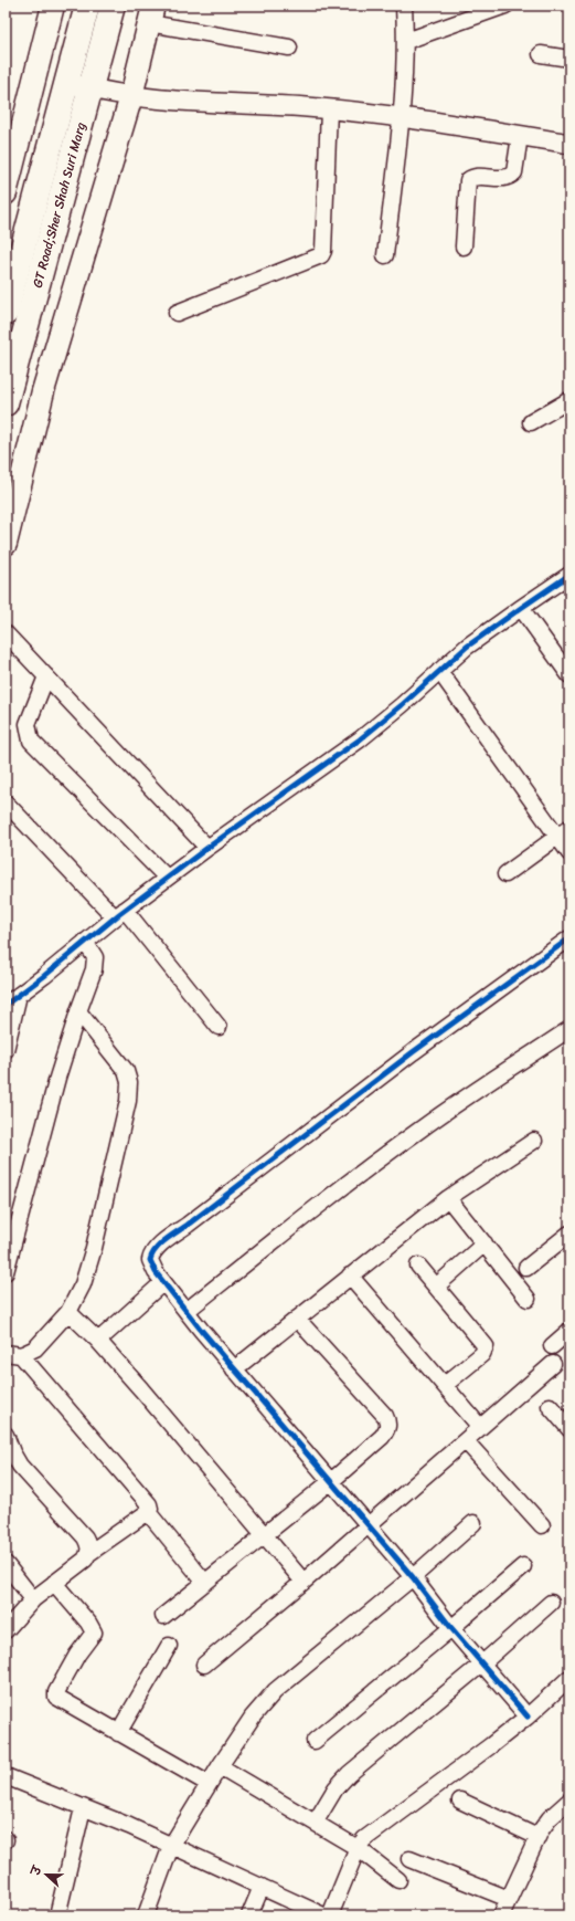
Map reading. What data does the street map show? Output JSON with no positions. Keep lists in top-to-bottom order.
{
  "streets": {
    "main road": ["GT Road;Sher Shah Suri Marg"]
  },
  "north": "left"
}
